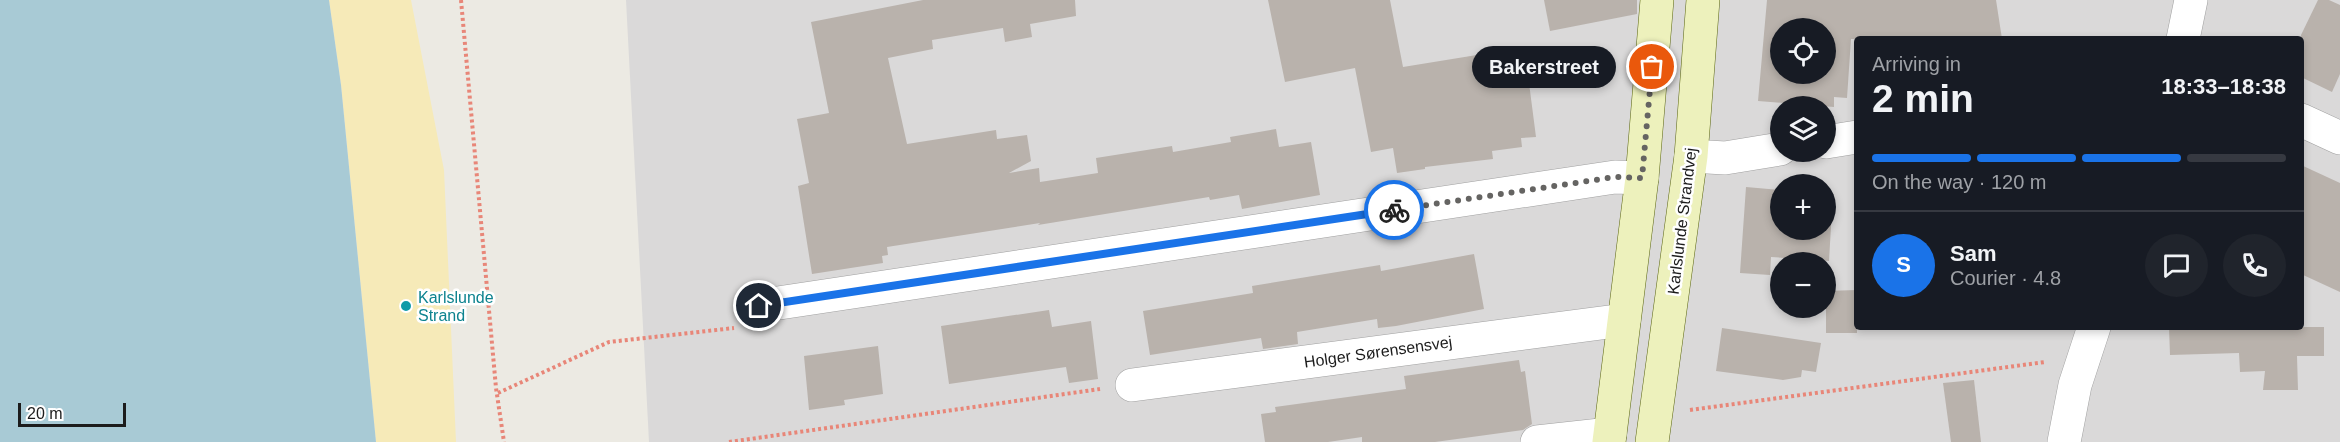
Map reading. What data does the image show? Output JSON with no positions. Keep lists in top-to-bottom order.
{
  "streets": {
    "main road": ["Karlslunde Strandvej"],
    "street": ["Holger Sørensensvej"]
  },
  "places": ["Bakerstreet", "Karlslunde Strand"],
  "scale_bar": "20 m",
  "page": {
    "map_buttons": ["+", "−"],
    "heading": ["2 min", "Arriving in", "18:33–18:38"],
    "panel": ["Sam", "Courier · 4.8"],
    "bubble": "Bakerstreet",
    "bar": "On the way · 120 m",
    "round": "S",
    "scale": "20 m"
  }
}
